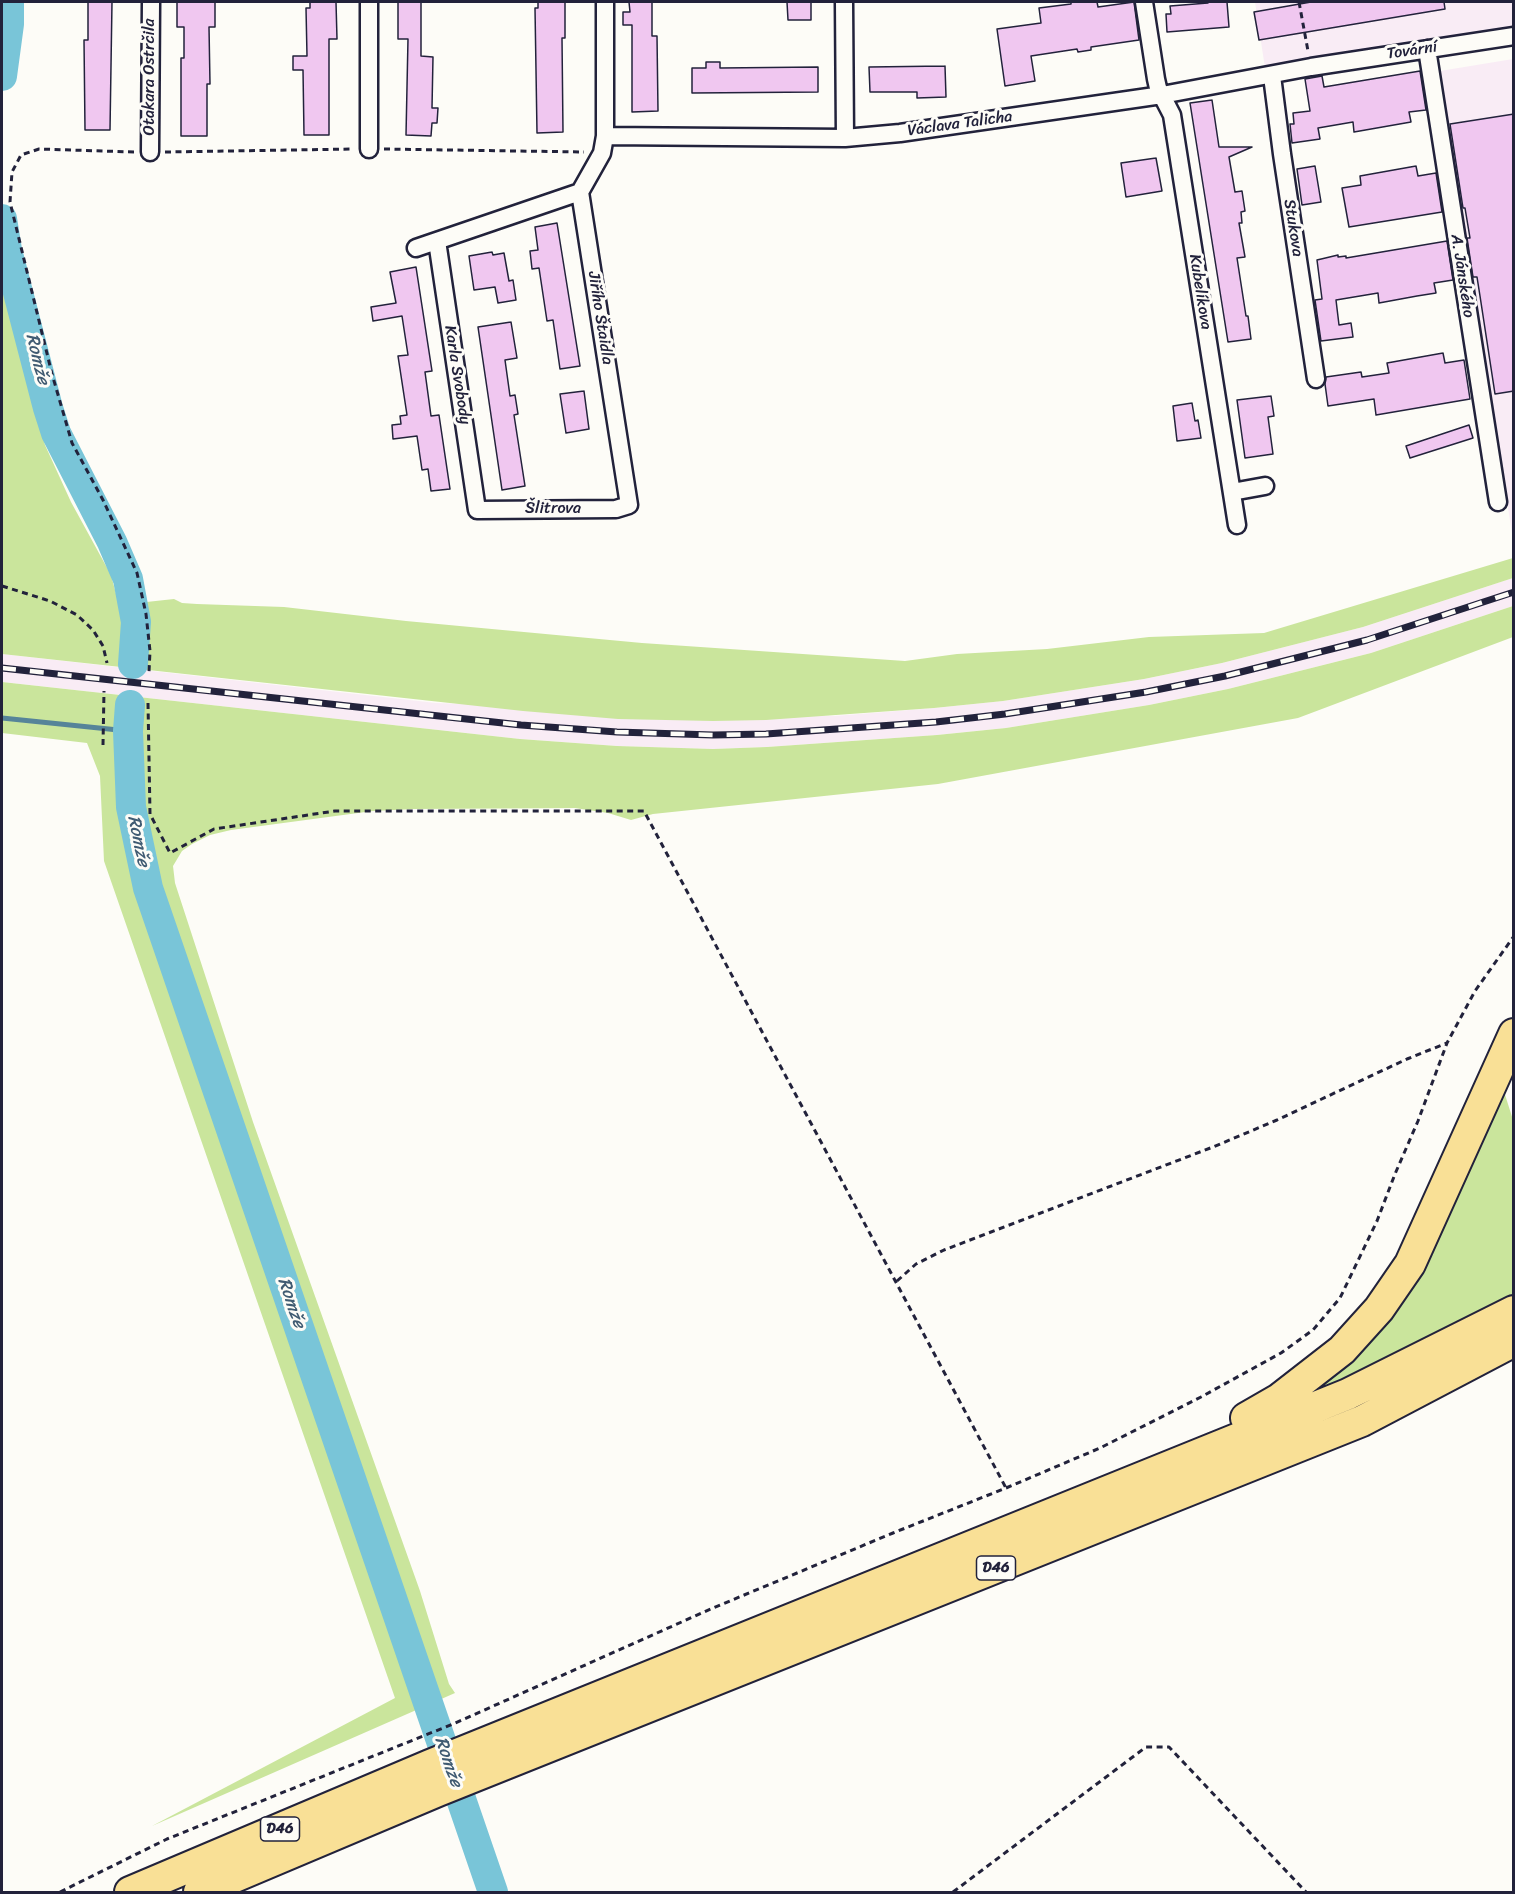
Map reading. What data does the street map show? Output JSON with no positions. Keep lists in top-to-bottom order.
{
  "streets": {
    "highway": ["D46"],
    "street": [
      "Tovární",
      "Otakara Ostrčila",
      "Václava Talicha",
      "Stukova",
      "A. Jánského",
      "Kubelíkova",
      "Jiřího Štaidla",
      "Karla Svobody",
      "Šlitrova"
    ]
  },
  "crossings": [
    ["Tovární", "Václava Talicha"],
    ["Tovární", "A. Jánského"],
    ["Václava Talicha", "Stukova"],
    ["Václava Talicha", "Kubelíkova"],
    ["Jiřího Štaidla", "Šlitrova"],
    ["Karla Svobody", "Šlitrova"]
  ],
  "water": ["Romže"]
}
